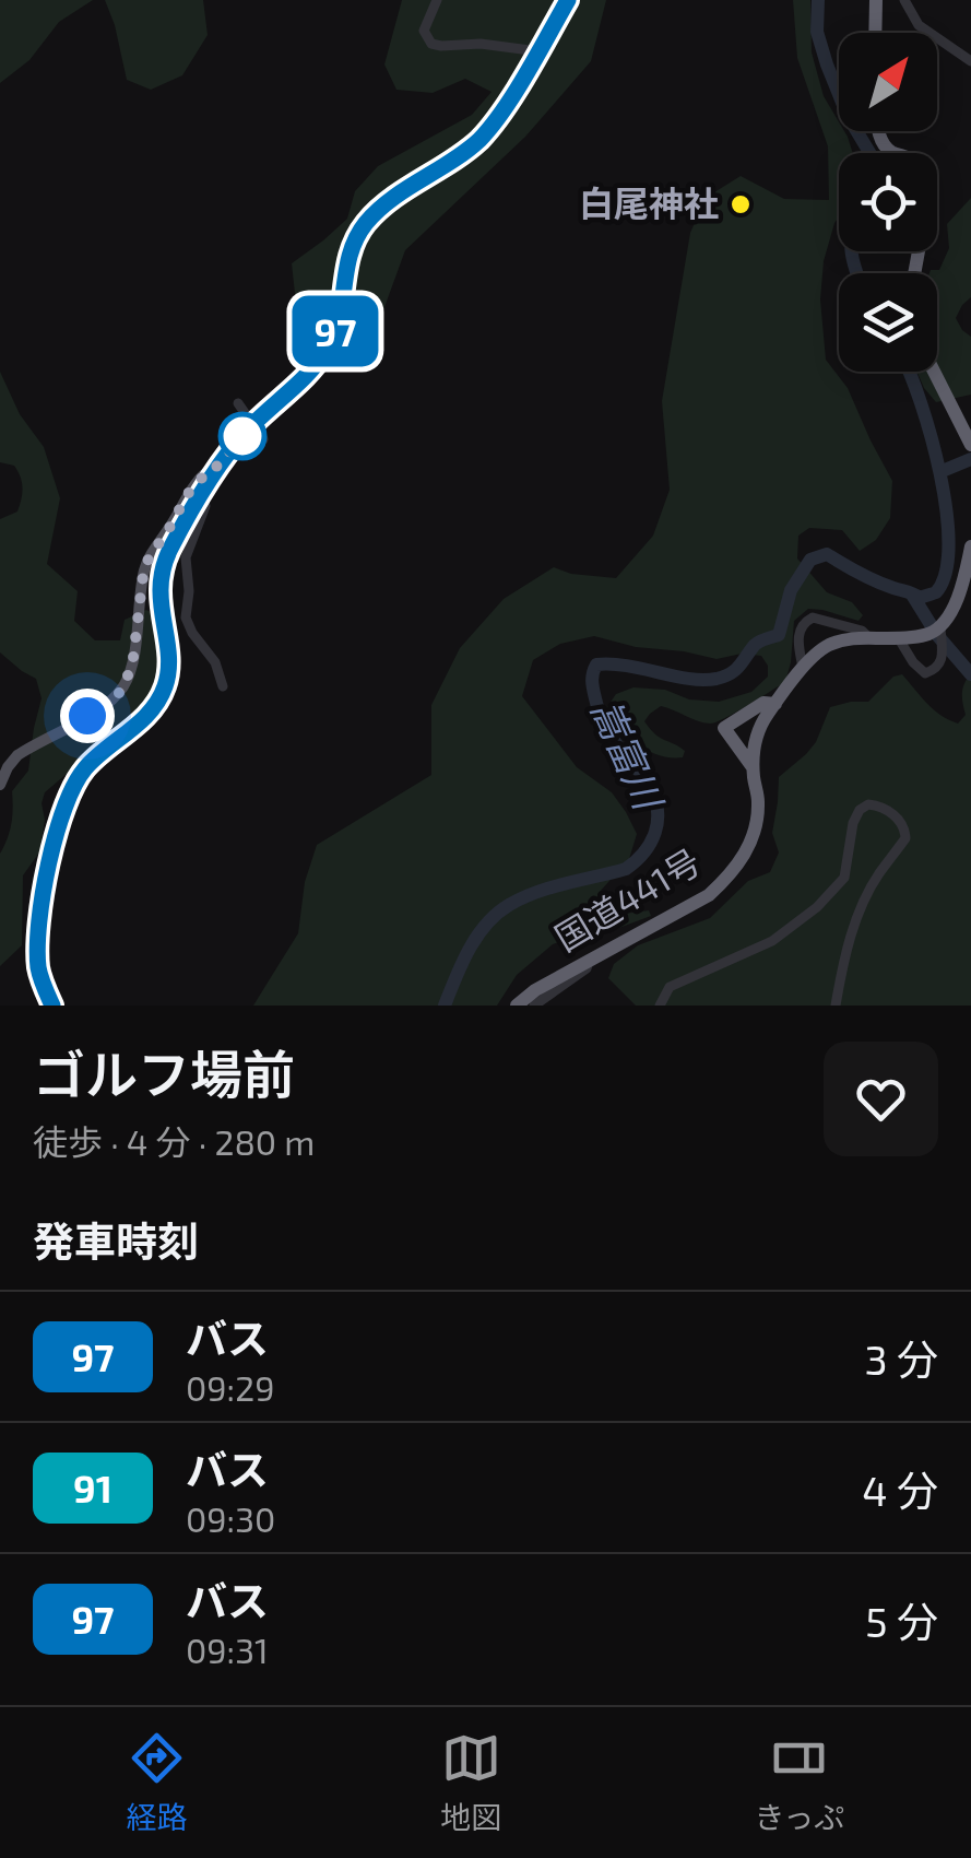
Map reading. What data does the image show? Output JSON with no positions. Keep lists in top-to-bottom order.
{
  "streets": {
    "highway": ["国道441号"]
  },
  "water": ["嵩富川"],
  "places": ["白尾神社"],
  "lines": ["bus line 97"],
  "north": "top right",
  "page": {
    "on_map": "97",
    "heading": [
      ["ゴルフ場前", "徒歩 · 4 分 · 280 m"],
      "発車時刻"
    ],
    "list": [
      {
        "mark": "97",
        "name": "バス",
        "note": "09:29",
        "value": "3 分"
      },
      {
        "mark": "91",
        "name": "バス",
        "note": "09:30",
        "value": "4 分"
      },
      {
        "mark": "97",
        "name": "バス",
        "note": "09:31",
        "value": "5 分"
      }
    ],
    "tabs": ["経路", "地図", "きっぷ"]
  }
}
